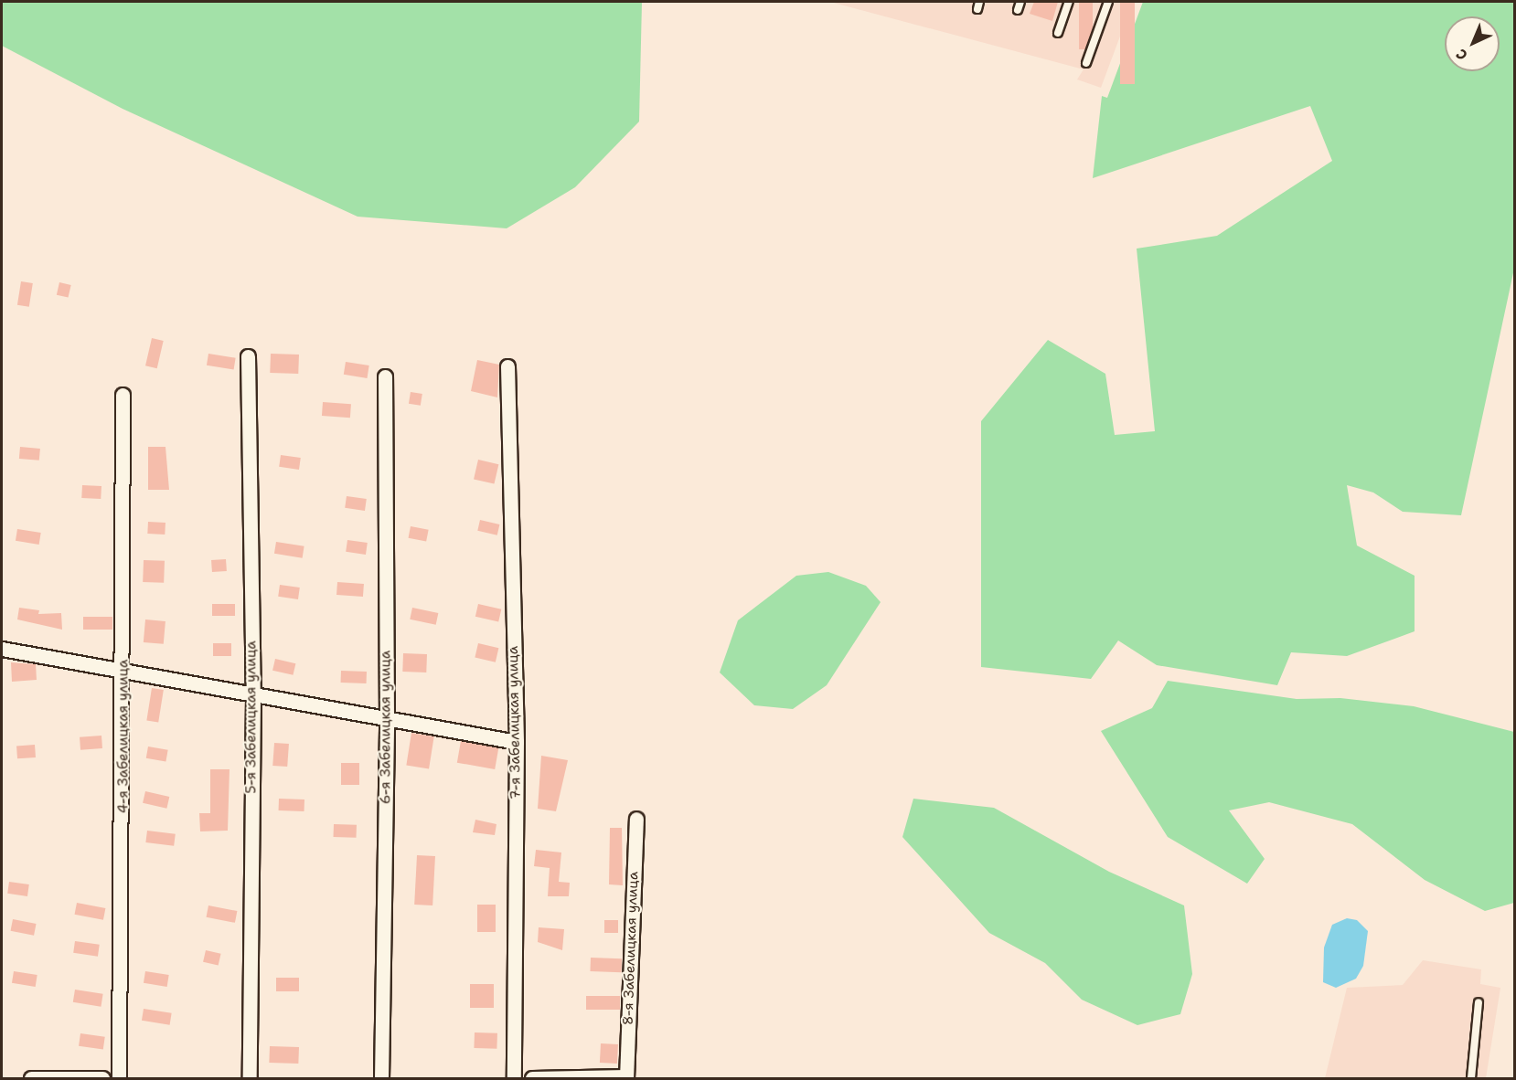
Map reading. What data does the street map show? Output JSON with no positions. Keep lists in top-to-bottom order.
{
  "streets": {
    "street": [
      "5-я Забелицкая улица",
      "7-я Забелицкая улица",
      "6-я Забелицкая улица",
      "4-я Забелицкая улица",
      "8-я Забелицкая улица"
    ]
  },
  "north": "bottom left"
}
